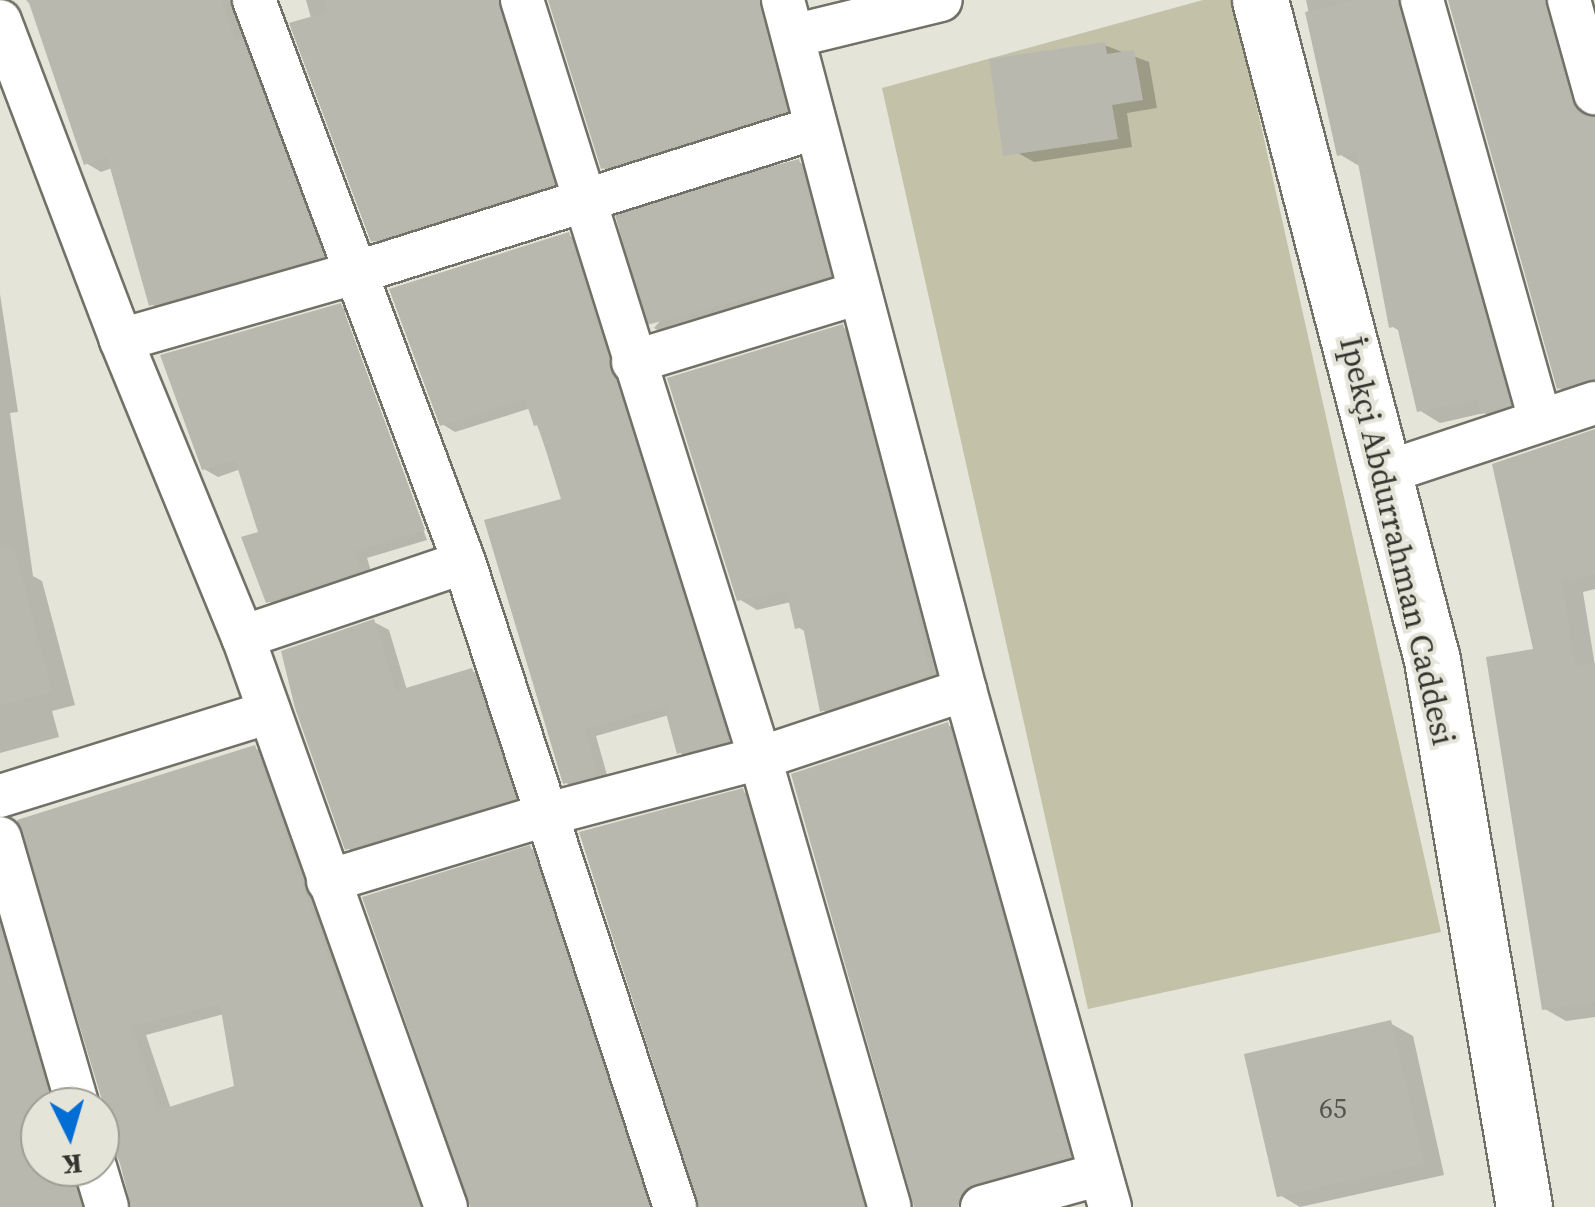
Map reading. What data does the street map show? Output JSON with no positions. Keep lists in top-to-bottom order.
{
  "streets": {
    "street": ["İpekçi Abdurrahman Caddesi"]
  },
  "house_numbers": ["65"],
  "north": "bottom"
}
